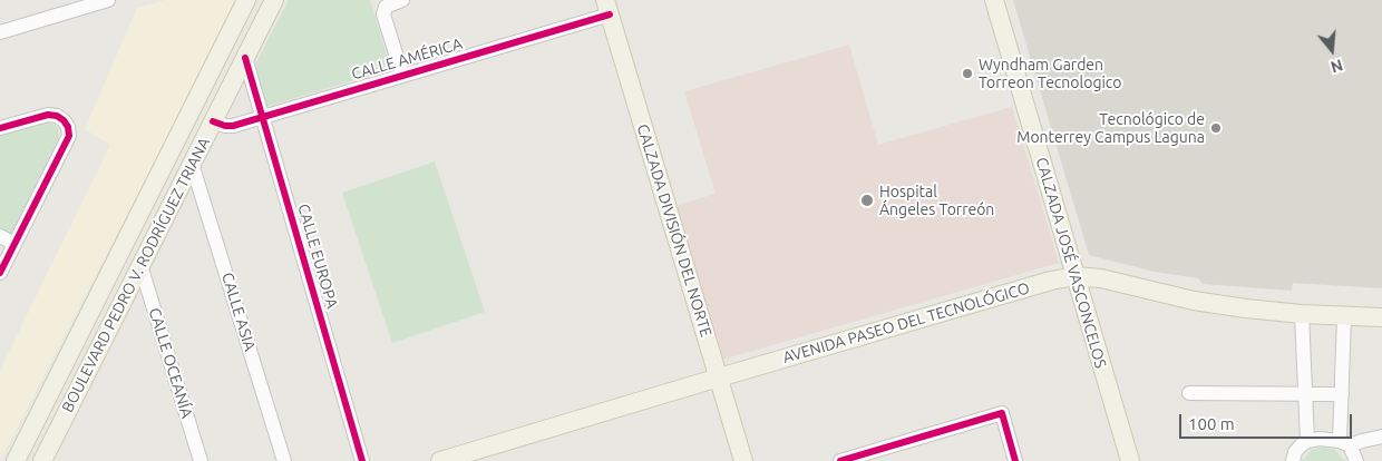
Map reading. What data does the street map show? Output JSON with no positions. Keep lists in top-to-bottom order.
{
  "streets": {
    "main road": [
      "CALZADA DIVISIÓN DEL NORTE",
      "CALZADA JOSÉ VASCONCELOS",
      "BOULEVARD PEDRO V. RODRÍGUEZ TRIANA",
      "AVENIDA PASEO DEL TECNOLÓGICO"
    ],
    "street": [
      "CALLE AMÉRICA",
      "CALLE EUROPA",
      "CALLE ASIA",
      "CALLE OCEANÍA"
    ]
  },
  "crossings": [
    ["CALLE AMÉRICA", "CALZADA DIVISIÓN DEL NORTE"],
    ["CALLE AMÉRICA", "CALLE EUROPA"],
    ["CALLE AMÉRICA", "BOULEVARD PEDRO V. RODRÍGUEZ TRIANA"],
    ["CALZADA DIVISIÓN DEL NORTE", "AVENIDA PASEO DEL TECNOLÓGICO"],
    ["CALLE EUROPA", "BOULEVARD PEDRO V. RODRÍGUEZ TRIANA"],
    ["CALZADA JOSÉ VASCONCELOS", "AVENIDA PASEO DEL TECNOLÓGICO"],
    ["BOULEVARD PEDRO V. RODRÍGUEZ TRIANA", "CALLE ASIA"],
    ["BOULEVARD PEDRO V. RODRÍGUEZ TRIANA", "CALLE OCEANÍA"]
  ],
  "places": ["Wyndham Garden Torreon Tecnologico", "Tecnológico de Monterrey Campus Laguna", "Hospital Ángeles Torreón"],
  "scale_bar": "100 m",
  "north": "bottom"
}
